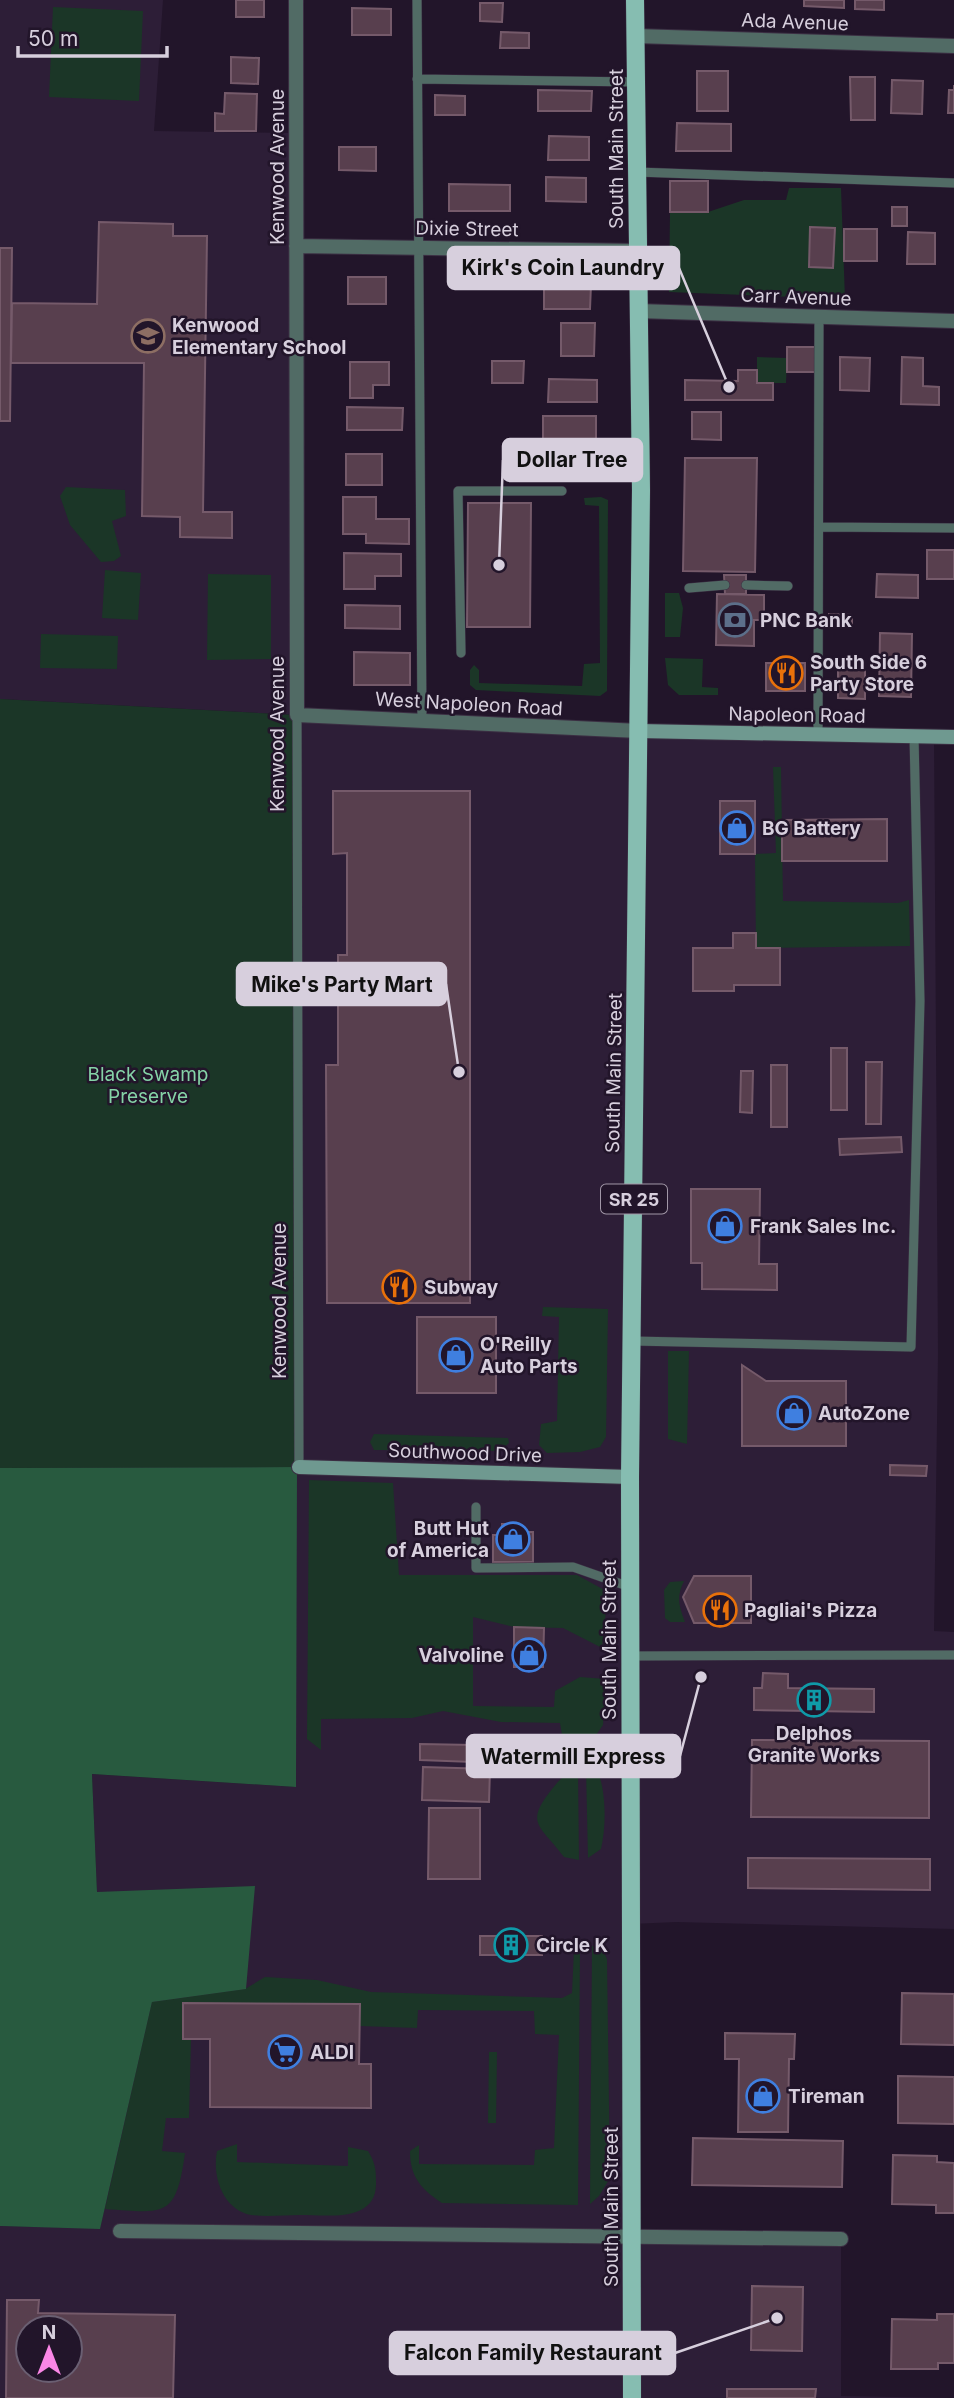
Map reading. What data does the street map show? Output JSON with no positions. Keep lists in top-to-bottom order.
{
  "streets": {
    "main road": ["South Main Street", "SR 25"],
    "street": [
      "Ada Avenue",
      "Kenwood Avenue",
      "Dixie Street",
      "Carr Avenue",
      "West Napoleon Road",
      "Napoleon Road",
      "Southwood Drive"
    ]
  },
  "crossings": [
    ["Ada Avenue", "South Main Street"],
    ["South Main Street", "Dixie Street"],
    ["South Main Street", "Carr Avenue"],
    ["South Main Street", "West Napoleon Road"],
    ["South Main Street", "Napoleon Road"],
    ["South Main Street", "Southwood Drive"],
    ["Kenwood Avenue", "Dixie Street"],
    ["Kenwood Avenue", "West Napoleon Road"],
    ["Kenwood Avenue", "Southwood Drive"],
    ["West Napoleon Road", "Napoleon Road"]
  ],
  "parks": ["Black Swamp Preserve"],
  "places": {
    "school or university": ["Kenwood Elementary School"],
    "other": [
      "Kirk's Coin Laundry",
      "Dollar Tree",
      "Mike's Party Mart",
      "Watermill Express",
      "Falcon Family Restaurant"
    ],
    "bank": ["PNC Bank"],
    "restaurant": ["South Side 6 Party Store", "Subway", "Pagliai's Pizza"],
    "shop": [
      "BG Battery",
      "Frank Sales Inc.",
      "O'Reilly Auto Parts",
      "AutoZone",
      "Butt Hut of America",
      "Valvoline",
      "Tireman"
    ],
    "building": ["Delphos Granite Works", "Circle K"],
    "supermarket": ["ALDI"]
  },
  "scale_bar": "50 m",
  "north": "top"
}
